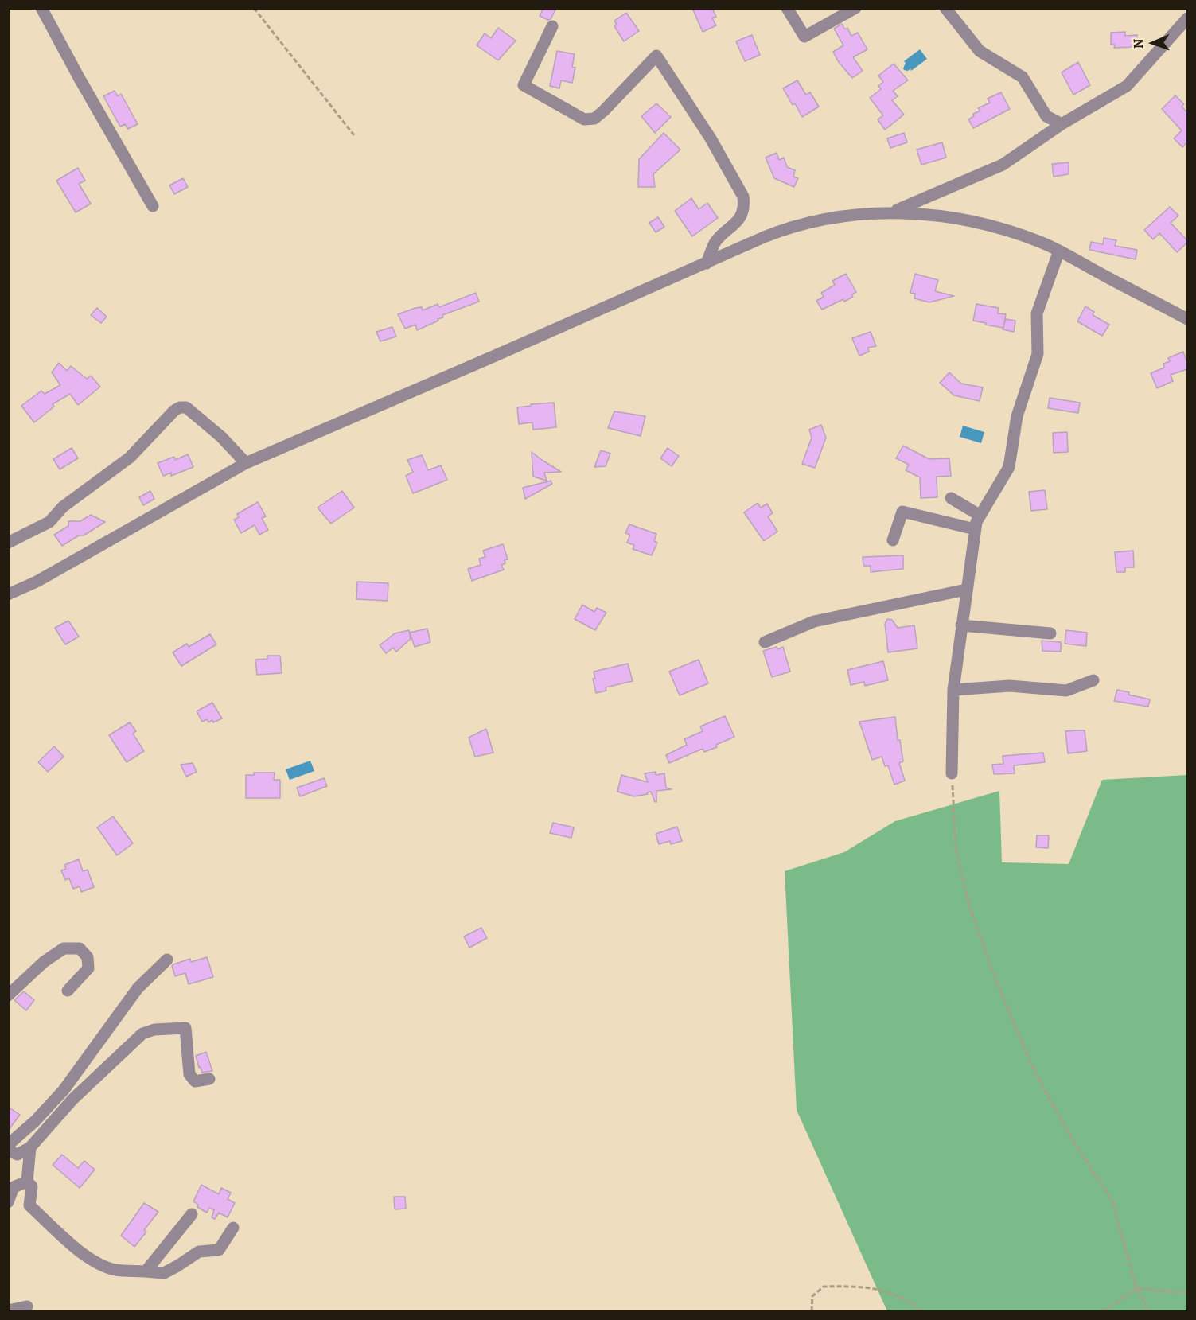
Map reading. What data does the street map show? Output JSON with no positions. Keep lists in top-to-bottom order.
{
  "north": "left"
}
